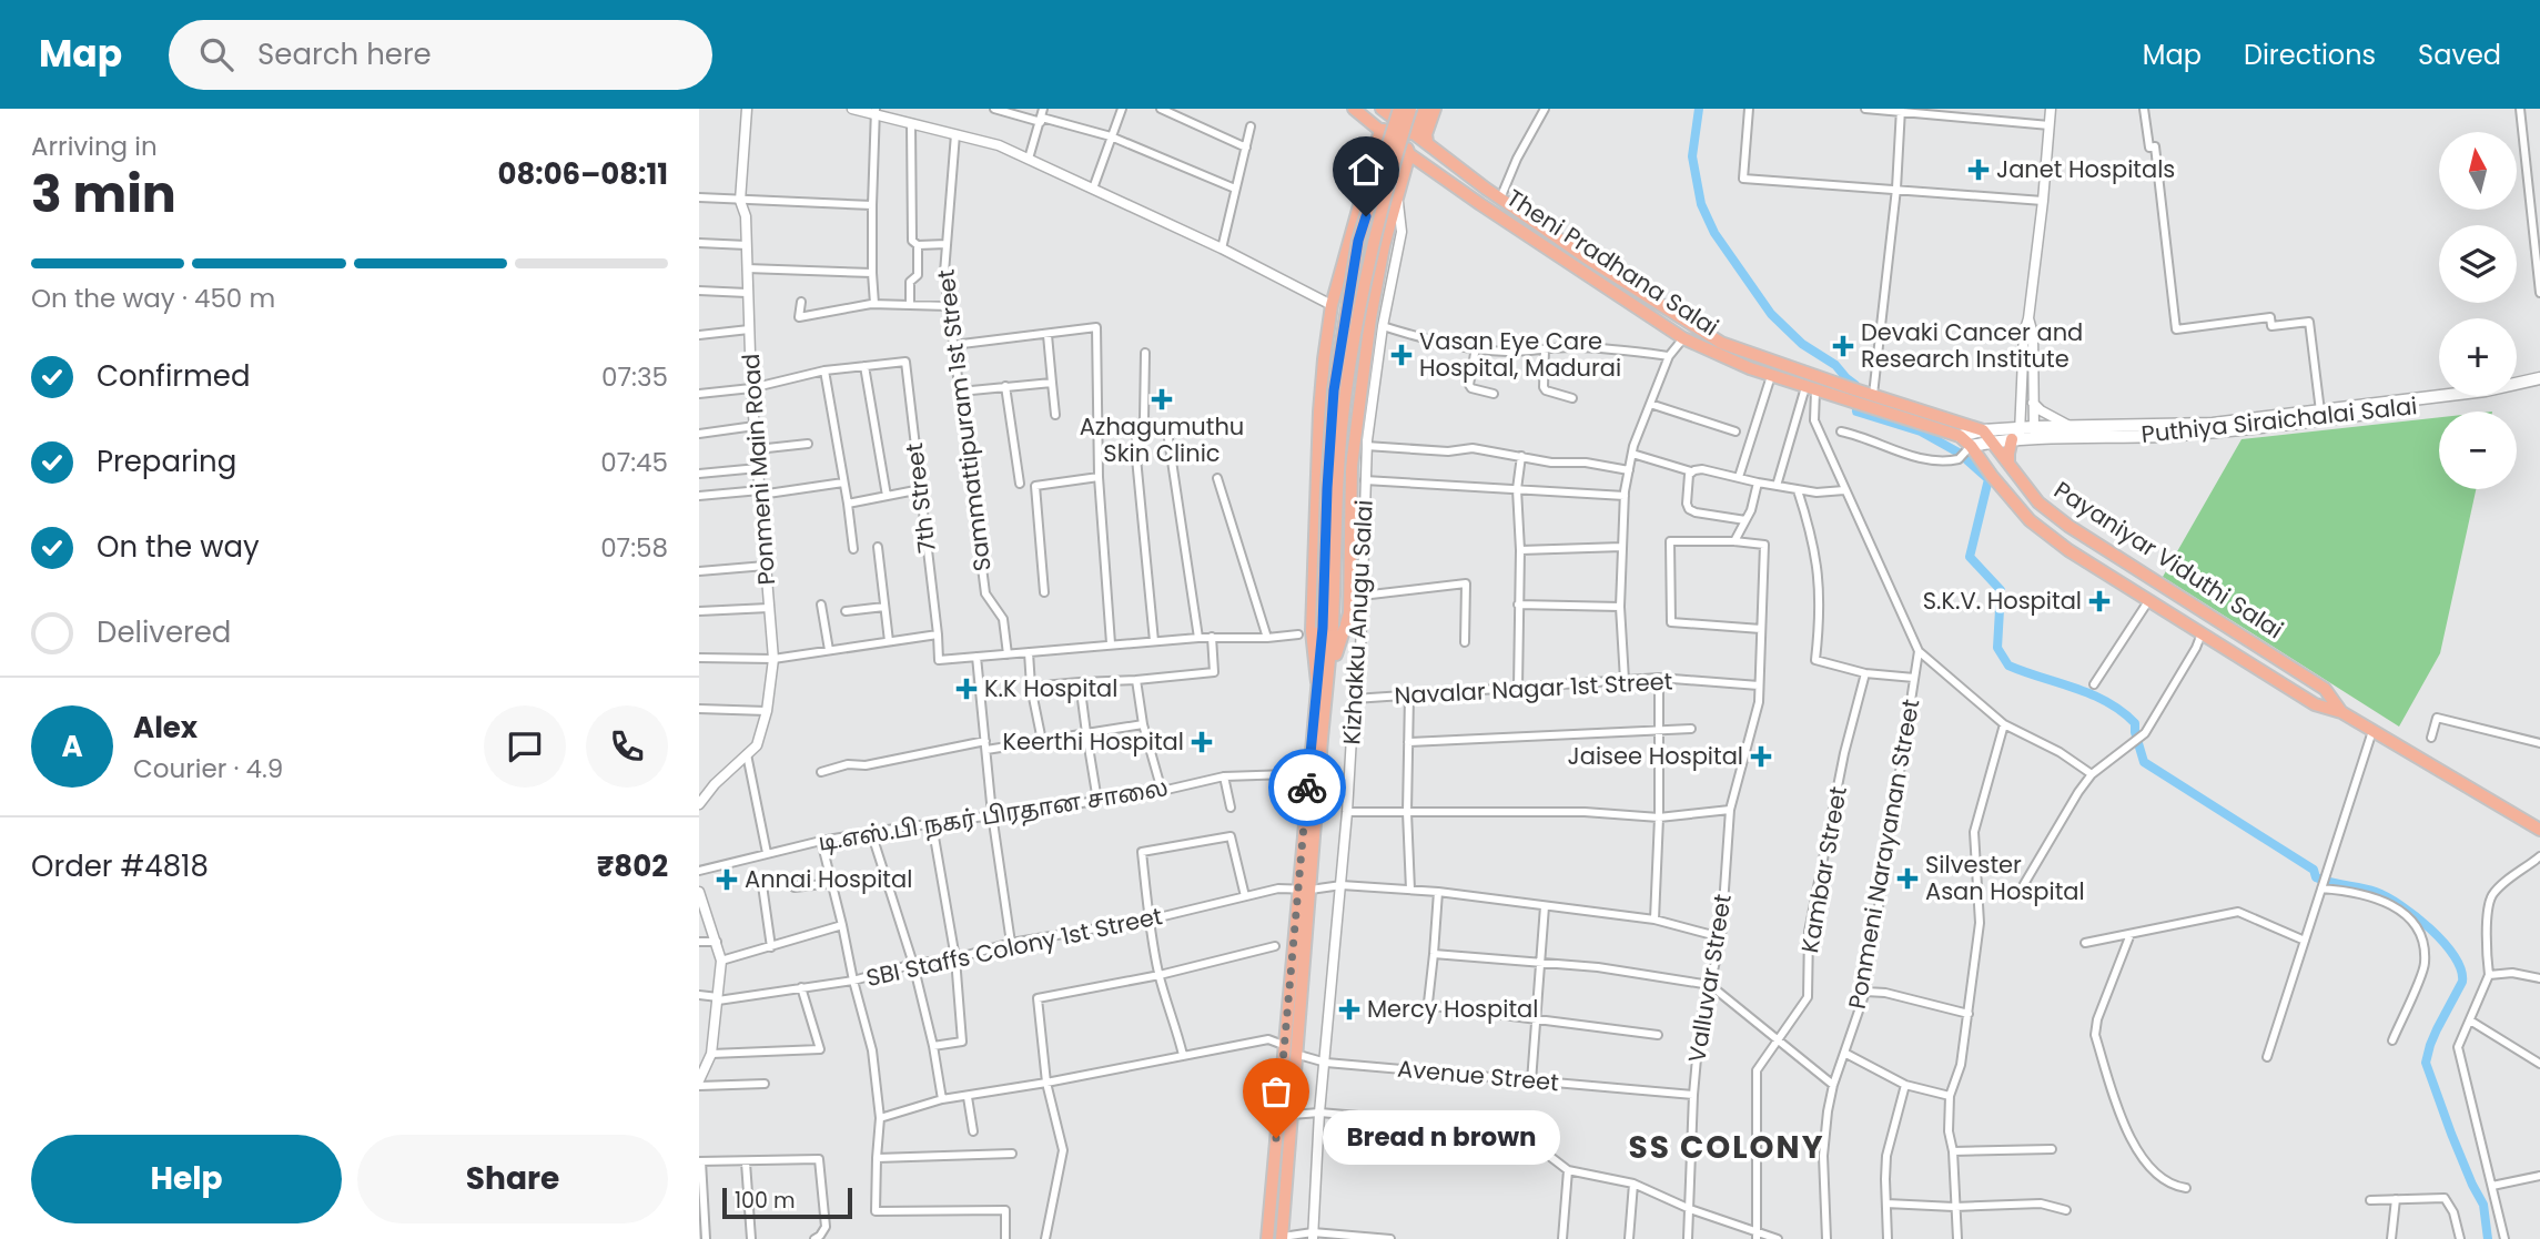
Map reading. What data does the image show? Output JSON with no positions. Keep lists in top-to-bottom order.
{
  "streets": {
    "main road": ["Theni Pradhana Salai", "Puthiya Siraichalai Salai", "Payaniyar Viduthi Salai"],
    "street": [
      "Sammattipuram 1st Street",
      "Ponmeni Main Road",
      "7th Street",
      "Kizhakku Anugu Salai",
      "Navalar Nagar 1st Street",
      "டி.எஸ்.பி நகர் பிரதான சாலை",
      "Ponmeni Narayanan Street",
      "Kambar Street",
      "SBI Staffs Colony 1st Street",
      "Valluvar Street",
      "Avenue Street"
    ]
  },
  "crossings": [
    ["Theni Pradhana Salai", "Payaniyar Viduthi Salai"],
    ["Kizhakku Anugu Salai", "Navalar Nagar 1st Street"],
    ["Kizhakku Anugu Salai", "SBI Staffs Colony 1st Street"],
    ["Kizhakku Anugu Salai", "Avenue Street"],
    ["Navalar Nagar 1st Street", "Valluvar Street"],
    ["SBI Staffs Colony 1st Street", "Valluvar Street"],
    ["Valluvar Street", "Avenue Street"]
  ],
  "districts": ["SS COLONY"],
  "places": {
    "health": [
      "Janet Hospitals",
      "Devaki Cancer and Research Institute",
      "Vasan Eye Care Hospital, Madurai",
      "Azhagumuthu Skin Clinic",
      "S.K.V. Hospital",
      "K.K Hospital",
      "Keerthi Hospital",
      "Jaisee Hospital",
      "Silvester Asan Hospital",
      "Annai Hospital",
      "Mercy Hospital"
    ],
    "other": ["Bread n brown"]
  },
  "scale_bar": "100 m",
  "north": "top",
  "page": {
    "header": "Map",
    "search": "Search here",
    "nav": ["Map", "Directions", "Saved"],
    "heading": ["3 min", "Arriving in", "08:06–08:11"],
    "panel": [
      "Alex",
      "Courier · 4.9",
      "Order #4818",
      "₹802"
    ],
    "map_buttons": ["+", "−"],
    "bar": "On the way · 450 m",
    "list": [
      ["Confirmed", "07:35"],
      ["Preparing", "07:45"],
      ["On the way", "07:58"],
      "Delivered"
    ],
    "round": "A",
    "bubble": "Bread n brown",
    "buttons": ["Help", "Share"],
    "scale": "100 m"
  }
}
